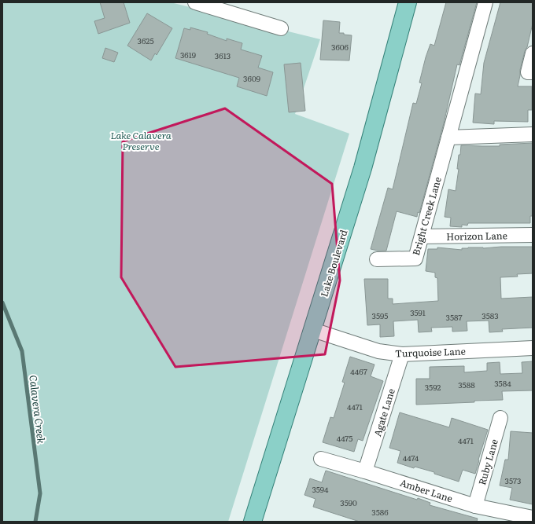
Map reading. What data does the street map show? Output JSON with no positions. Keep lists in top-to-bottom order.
{
  "streets": {
    "main road": ["Lake Boulevard"],
    "street": [
      "Bright Creek Lane",
      "Horizon Lane",
      "Turquoise Lane",
      "Agate Lane",
      "Ruby Lane",
      "Amber Lane"
    ]
  },
  "crossings": [
    ["Bright Creek Lane", "Horizon Lane"],
    ["Lake Boulevard", "Turquoise Lane"],
    ["Turquoise Lane", "Agate Lane"],
    ["Agate Lane", "Amber Lane"],
    ["Ruby Lane", "Amber Lane"]
  ],
  "water": ["Calavera Creek"],
  "parks": ["Lake Calavera Preserve"],
  "house_numbers": [
    "3625",
    "3606",
    "3619",
    "3613",
    "3609",
    "3591",
    "3595",
    "3583",
    "3587",
    "4467",
    "3584",
    "3588",
    "3592",
    "4471",
    "4475",
    "4471",
    "4474",
    "3573",
    "3594",
    "3590",
    "3586"
  ]
}
